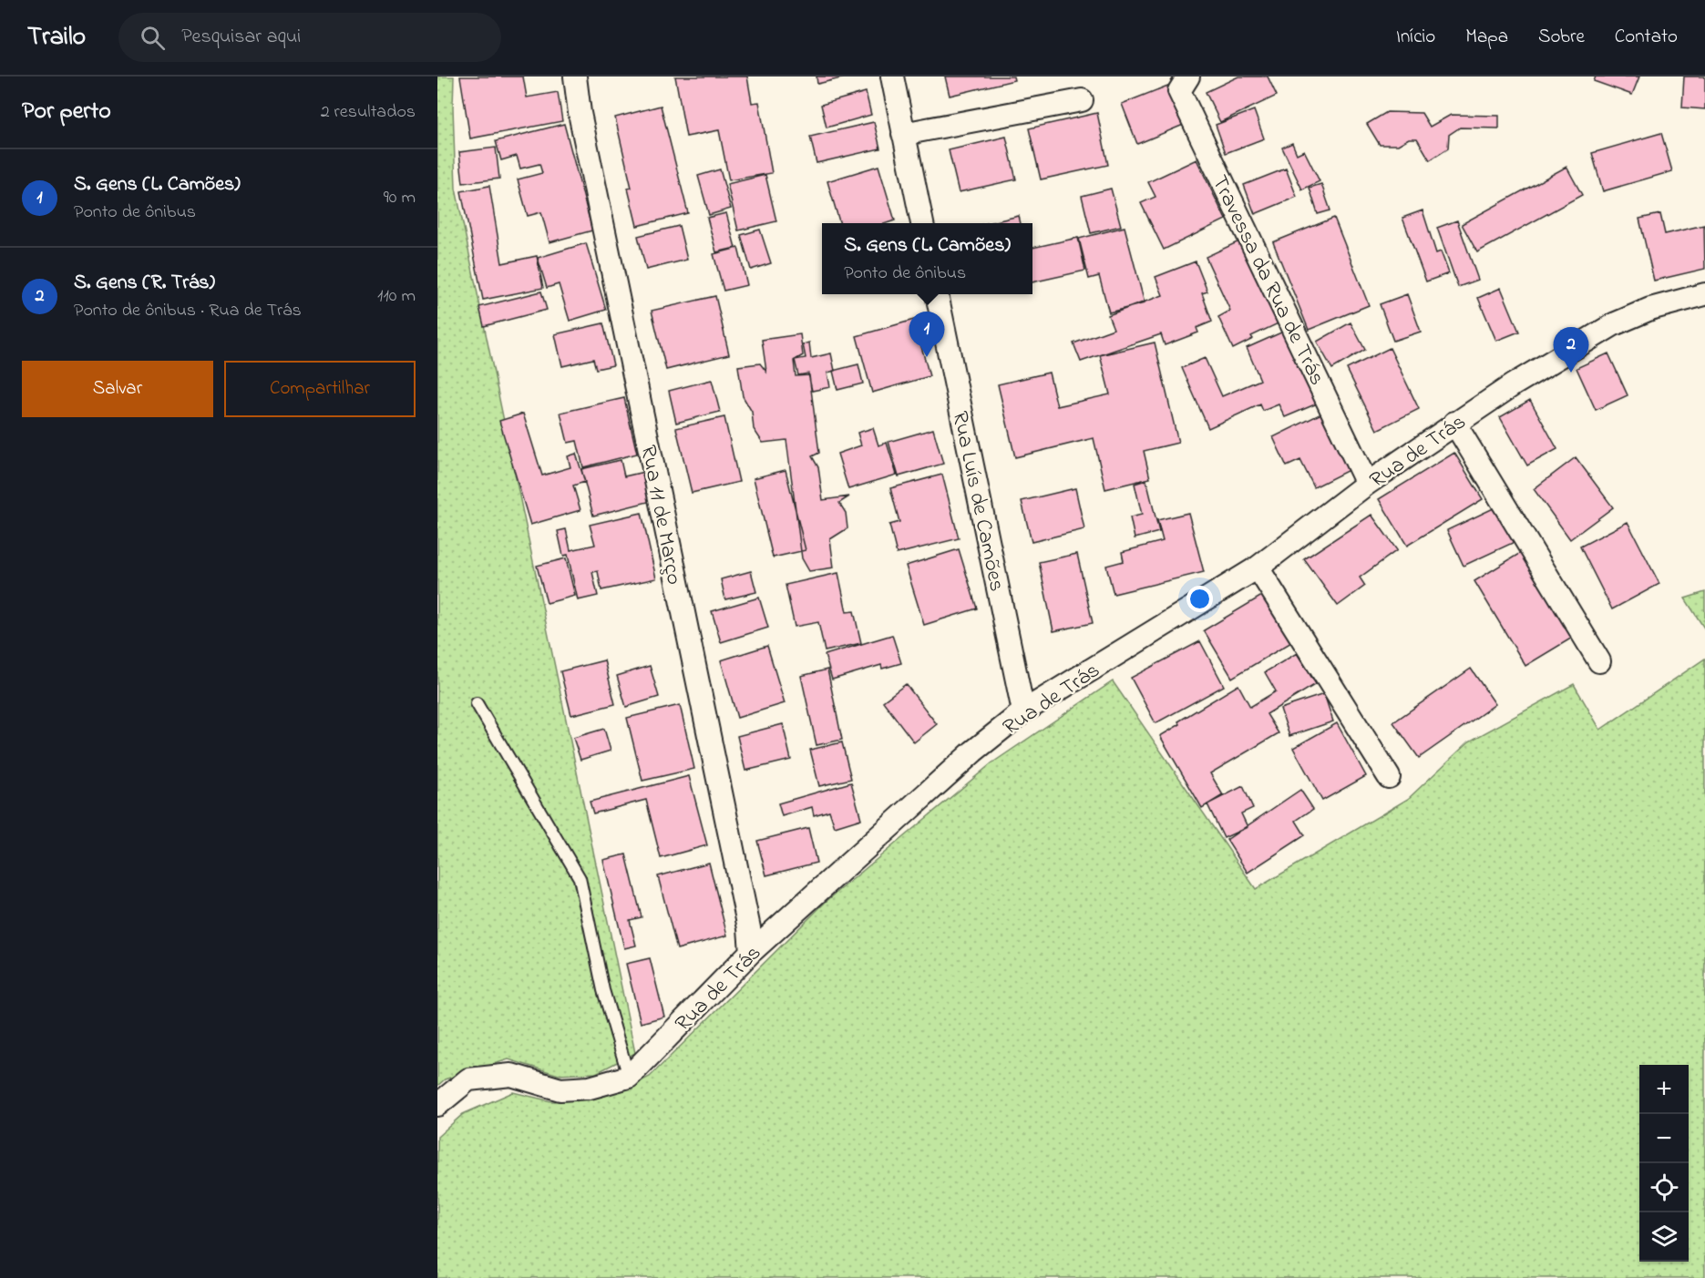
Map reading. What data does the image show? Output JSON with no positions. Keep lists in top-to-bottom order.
{
  "streets": {
    "street": [
      "Travessa da Rua de Trás",
      "Rua de Trás",
      "Rua Luís de Camões",
      "Rua 11 de Março"
    ]
  },
  "crossings": [
    ["Travessa da Rua de Trás", "Rua de Trás"],
    ["Rua de Trás", "Rua Luís de Camões"],
    ["Rua de Trás", "Rua 11 de Março"]
  ],
  "page": {
    "header": "Trailo",
    "search": "Pesquisar aqui",
    "nav": [
      "Início",
      "Mapa",
      "Sobre",
      "Contato"
    ],
    "heading": ["Por perto", "2 resultados"],
    "list": [
      {
        "mark": "1",
        "name": "S. Gens (L. Camões)",
        "note": "Ponto de ônibus",
        "value": "90 m"
      },
      {
        "mark": "2",
        "name": "S. Gens (R. Trás)",
        "note": "Ponto de ônibus · Rua de Trás",
        "value": "110 m"
      }
    ],
    "popup": ["S. Gens (L. Camões)", "Ponto de ônibus"],
    "pins": ["1", "2"],
    "buttons": ["Salvar", "Compartilhar"],
    "map_buttons": ["+", "−"]
  }
}
